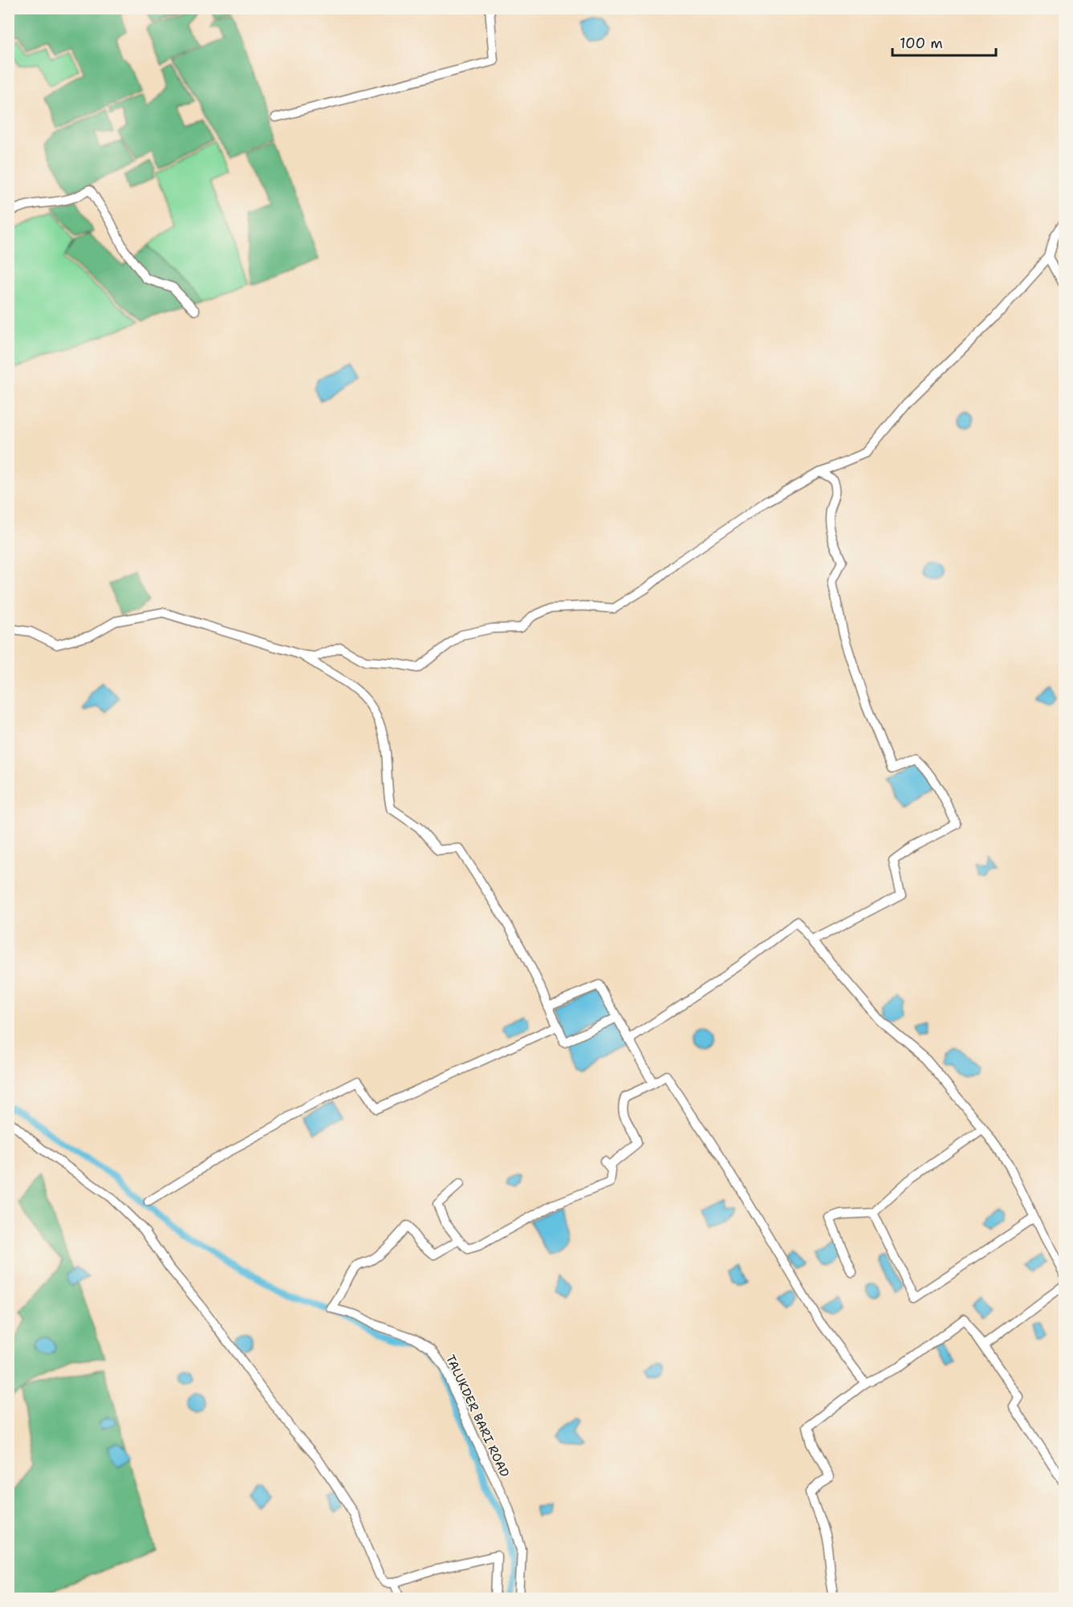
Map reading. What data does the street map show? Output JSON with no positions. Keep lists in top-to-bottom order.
{
  "streets": {
    "street": ["TALUKDER BARI ROAD"]
  },
  "scale_bar": "100 m"
}
